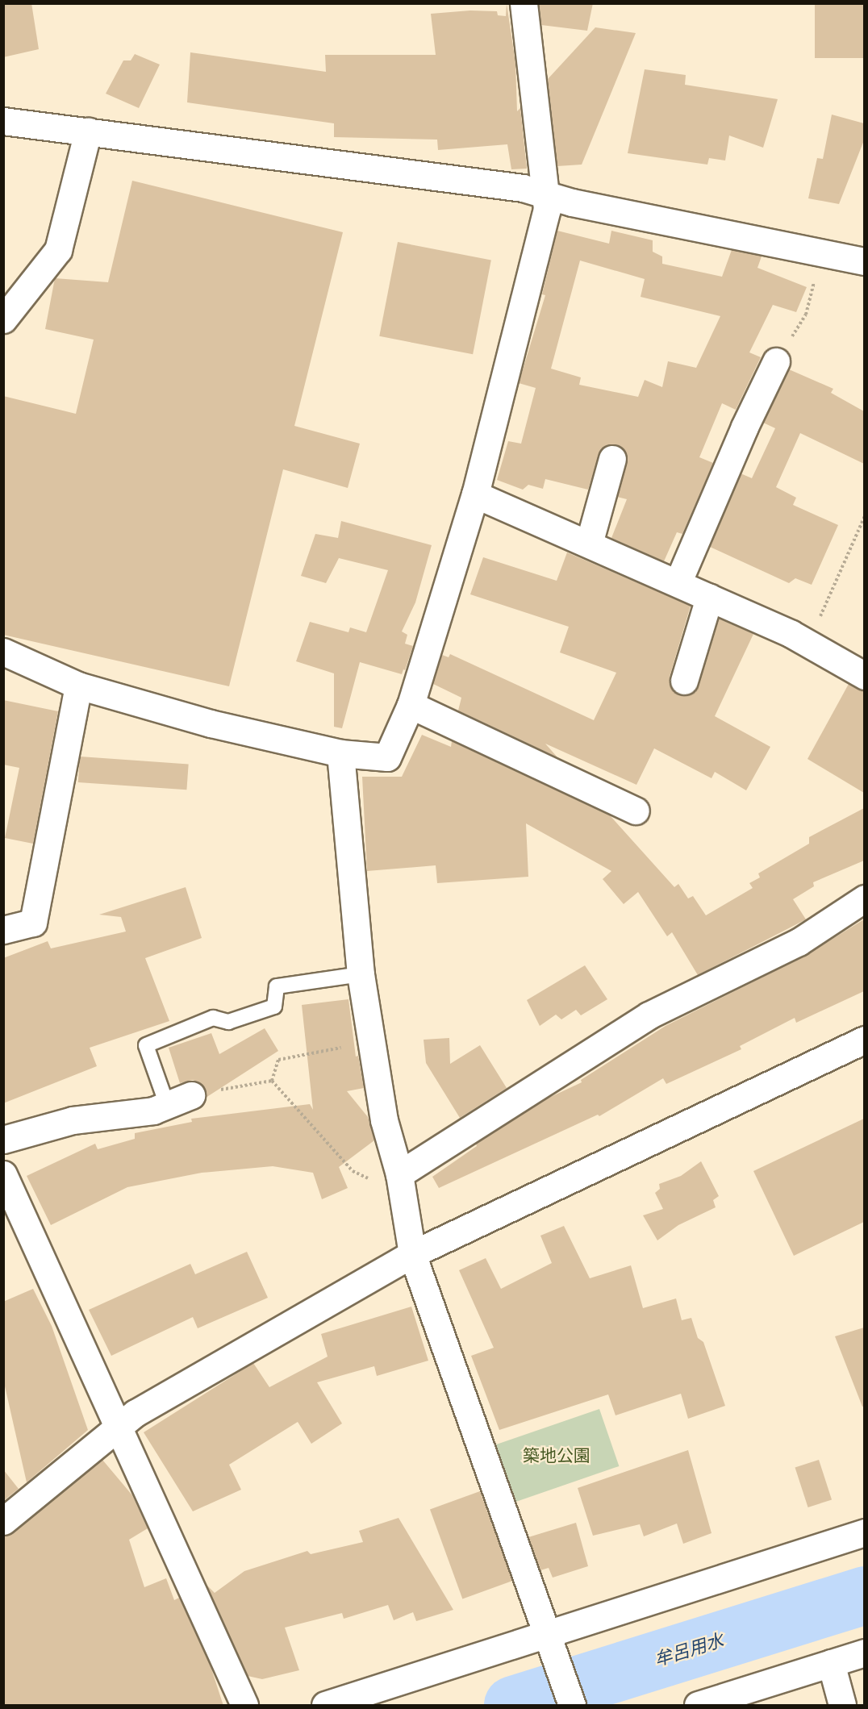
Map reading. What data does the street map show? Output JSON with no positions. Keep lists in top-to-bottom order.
{
  "water": ["牟呂用水"],
  "parks": ["築地公園"]
}
